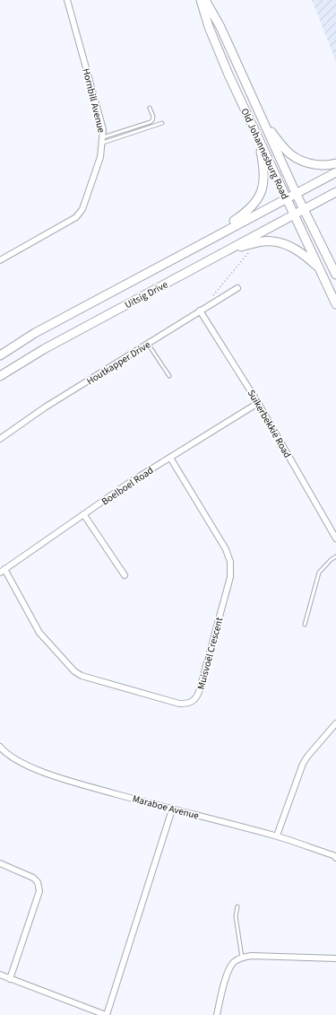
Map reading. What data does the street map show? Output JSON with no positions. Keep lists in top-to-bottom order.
{
  "streets": {
    "main road": ["Old Johannesburg Road", "Uitsig Drive"],
    "street": [
      "Hornbill Avenue",
      "Houtkapper Drive",
      "Suikerbekkie Road",
      "Boelboel Road",
      "Muisvoël Crescent",
      "Maraboe Avenue"
    ]
  },
  "crossings": [
    ["Old Johannesburg Road", "Uitsig Drive"],
    ["Houtkapper Drive", "Suikerbekkie Road"],
    ["Suikerbekkie Road", "Boelboel Road"],
    ["Boelboel Road", "Muisvoël Crescent"]
  ]
}
